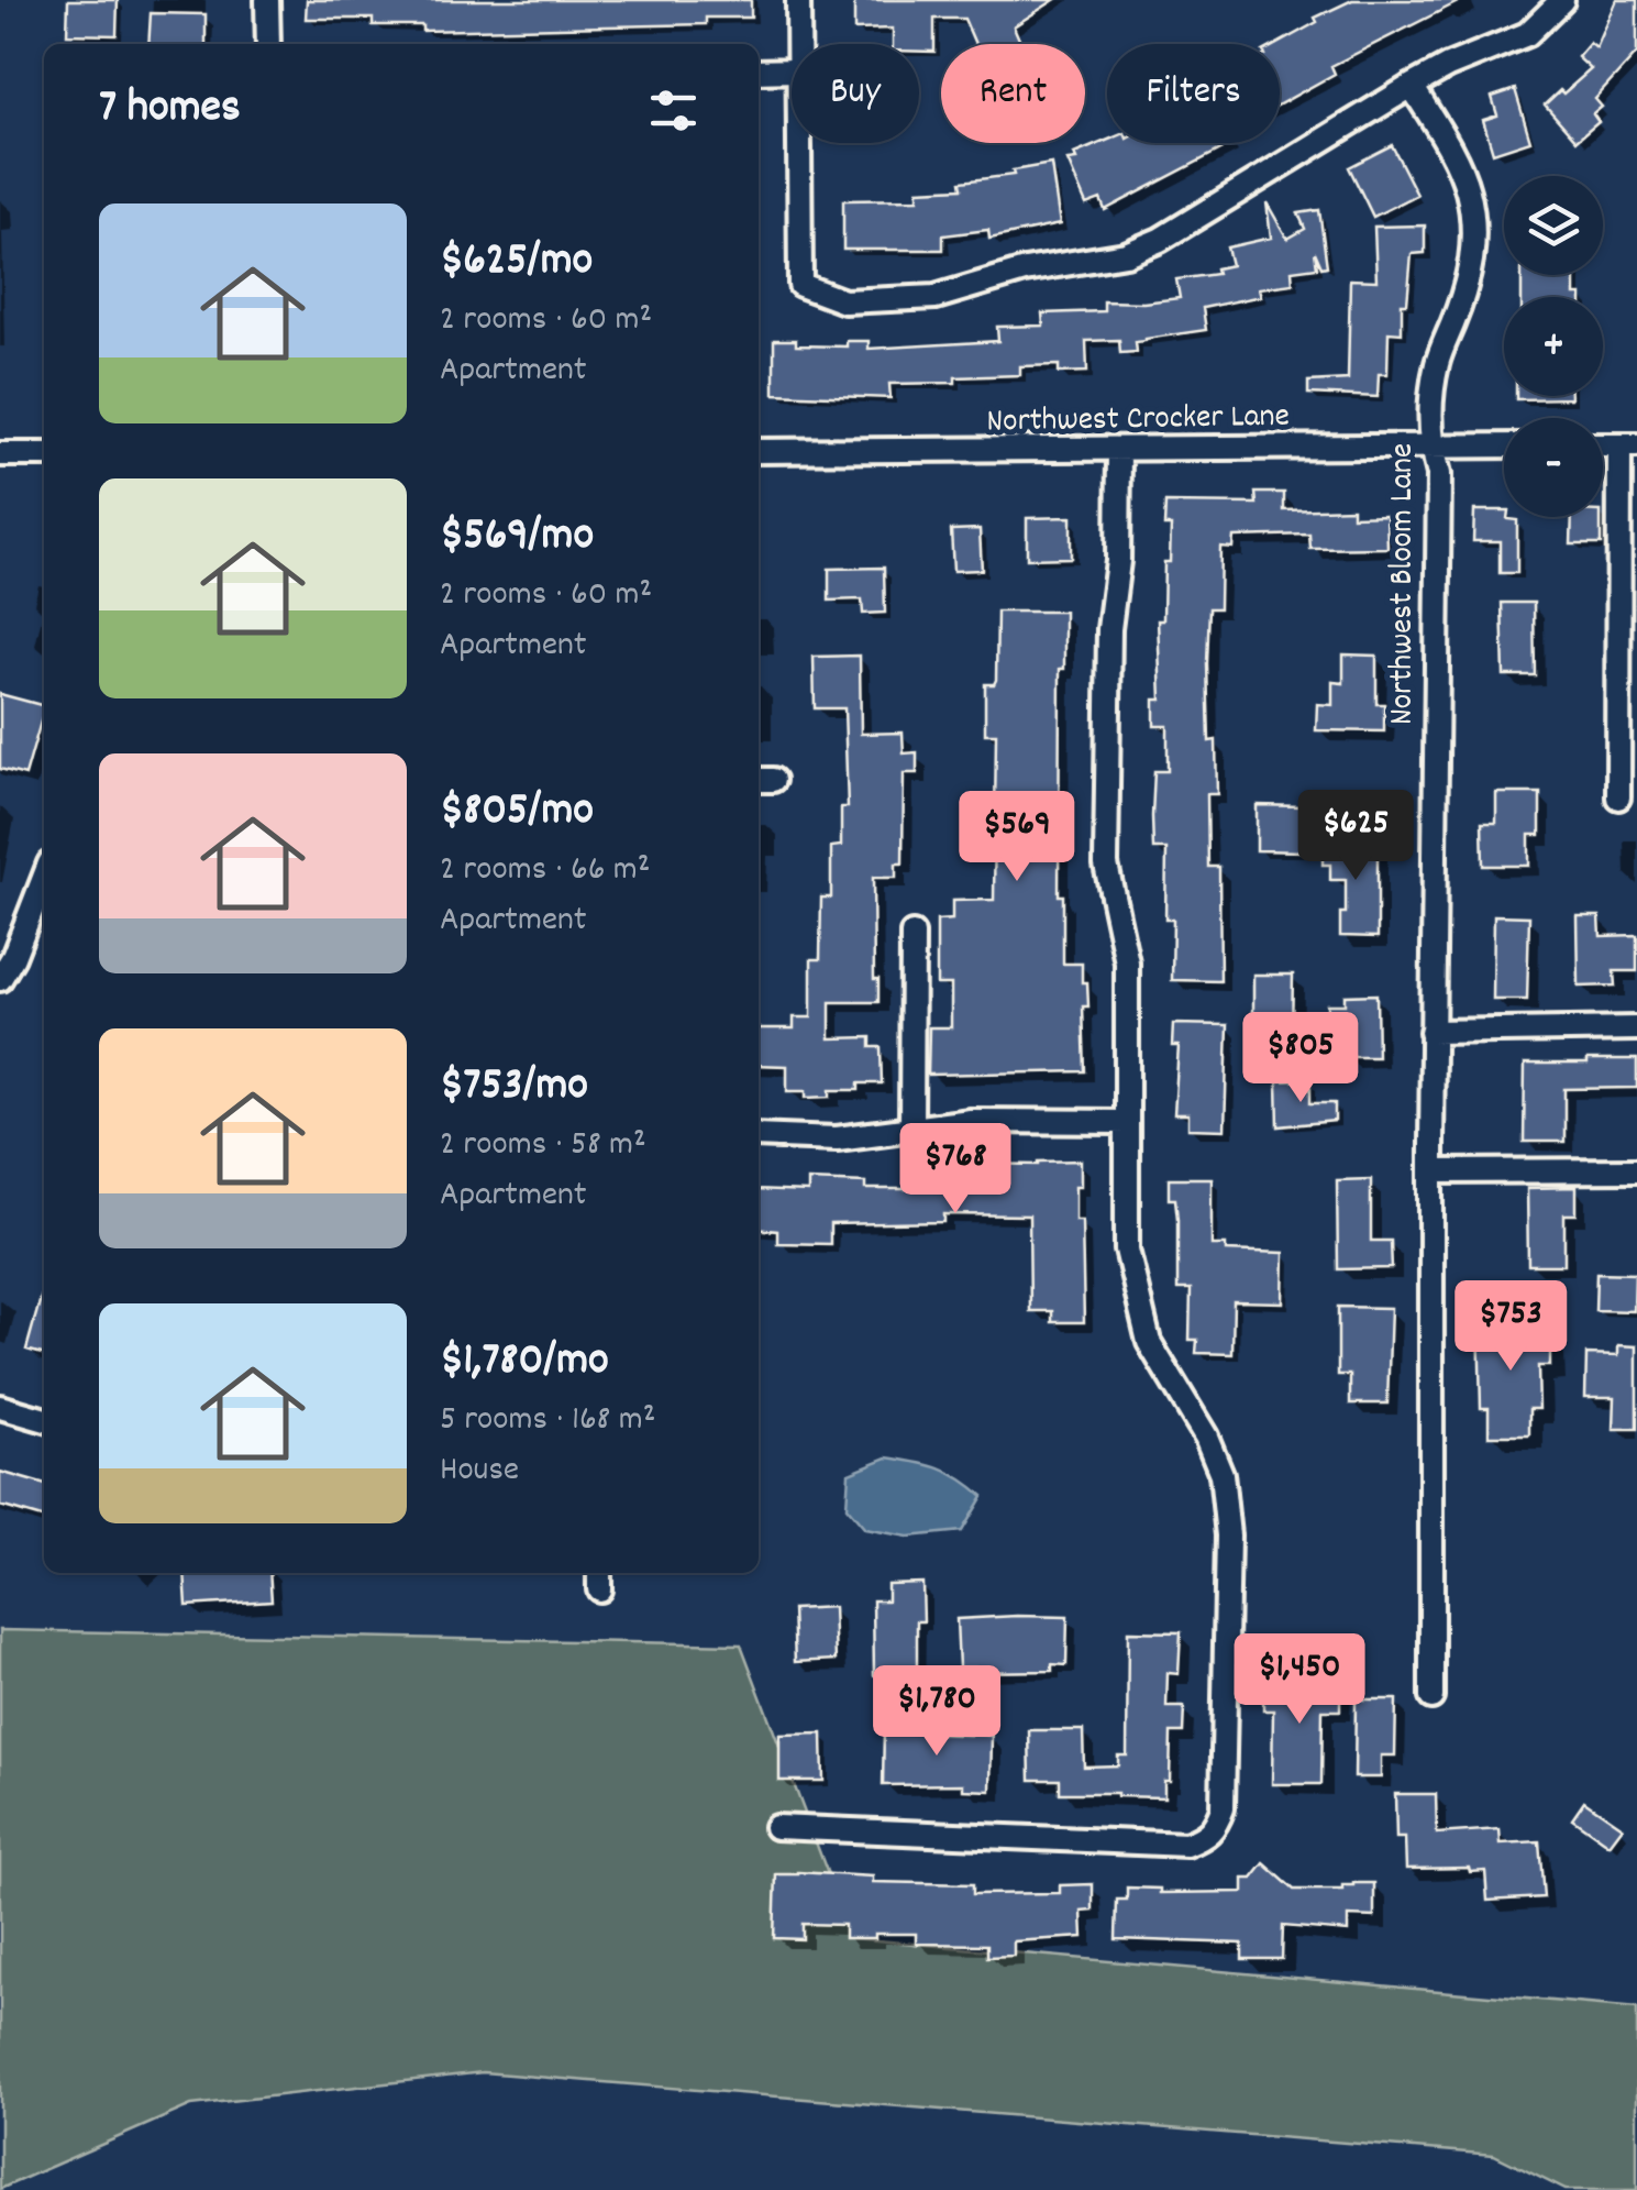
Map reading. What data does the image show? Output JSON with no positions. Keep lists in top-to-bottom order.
{
  "streets": {
    "street": ["Northwest Crocker Lane", "Northwest Bloom Lane"]
  },
  "crossings": [
    ["Northwest Crocker Lane", "Northwest Bloom Lane"]
  ],
  "page": {
    "chip": ["Buy", "Rent", "Filters"],
    "heading": "7 homes",
    "map_buttons": ["+", "−"],
    "list": [
      {
        "name": "$625/mo",
        "note": "2 rooms · 60 m² · Apartment"
      },
      {
        "name": "$569/mo",
        "note": "2 rooms · 60 m² · Apartment"
      },
      {
        "name": "$805/mo",
        "note": "2 rooms · 66 m² · Apartment"
      },
      {
        "name": "$753/mo",
        "note": "2 rooms · 58 m² · Apartment"
      },
      {
        "name": "$1,780/mo",
        "note": "5 rooms · 168 m² · House"
      }
    ],
    "price": [
      "$625",
      "$569",
      "$805",
      "$768",
      "$753",
      "$1,450",
      "$1,780"
    ]
  }
}
